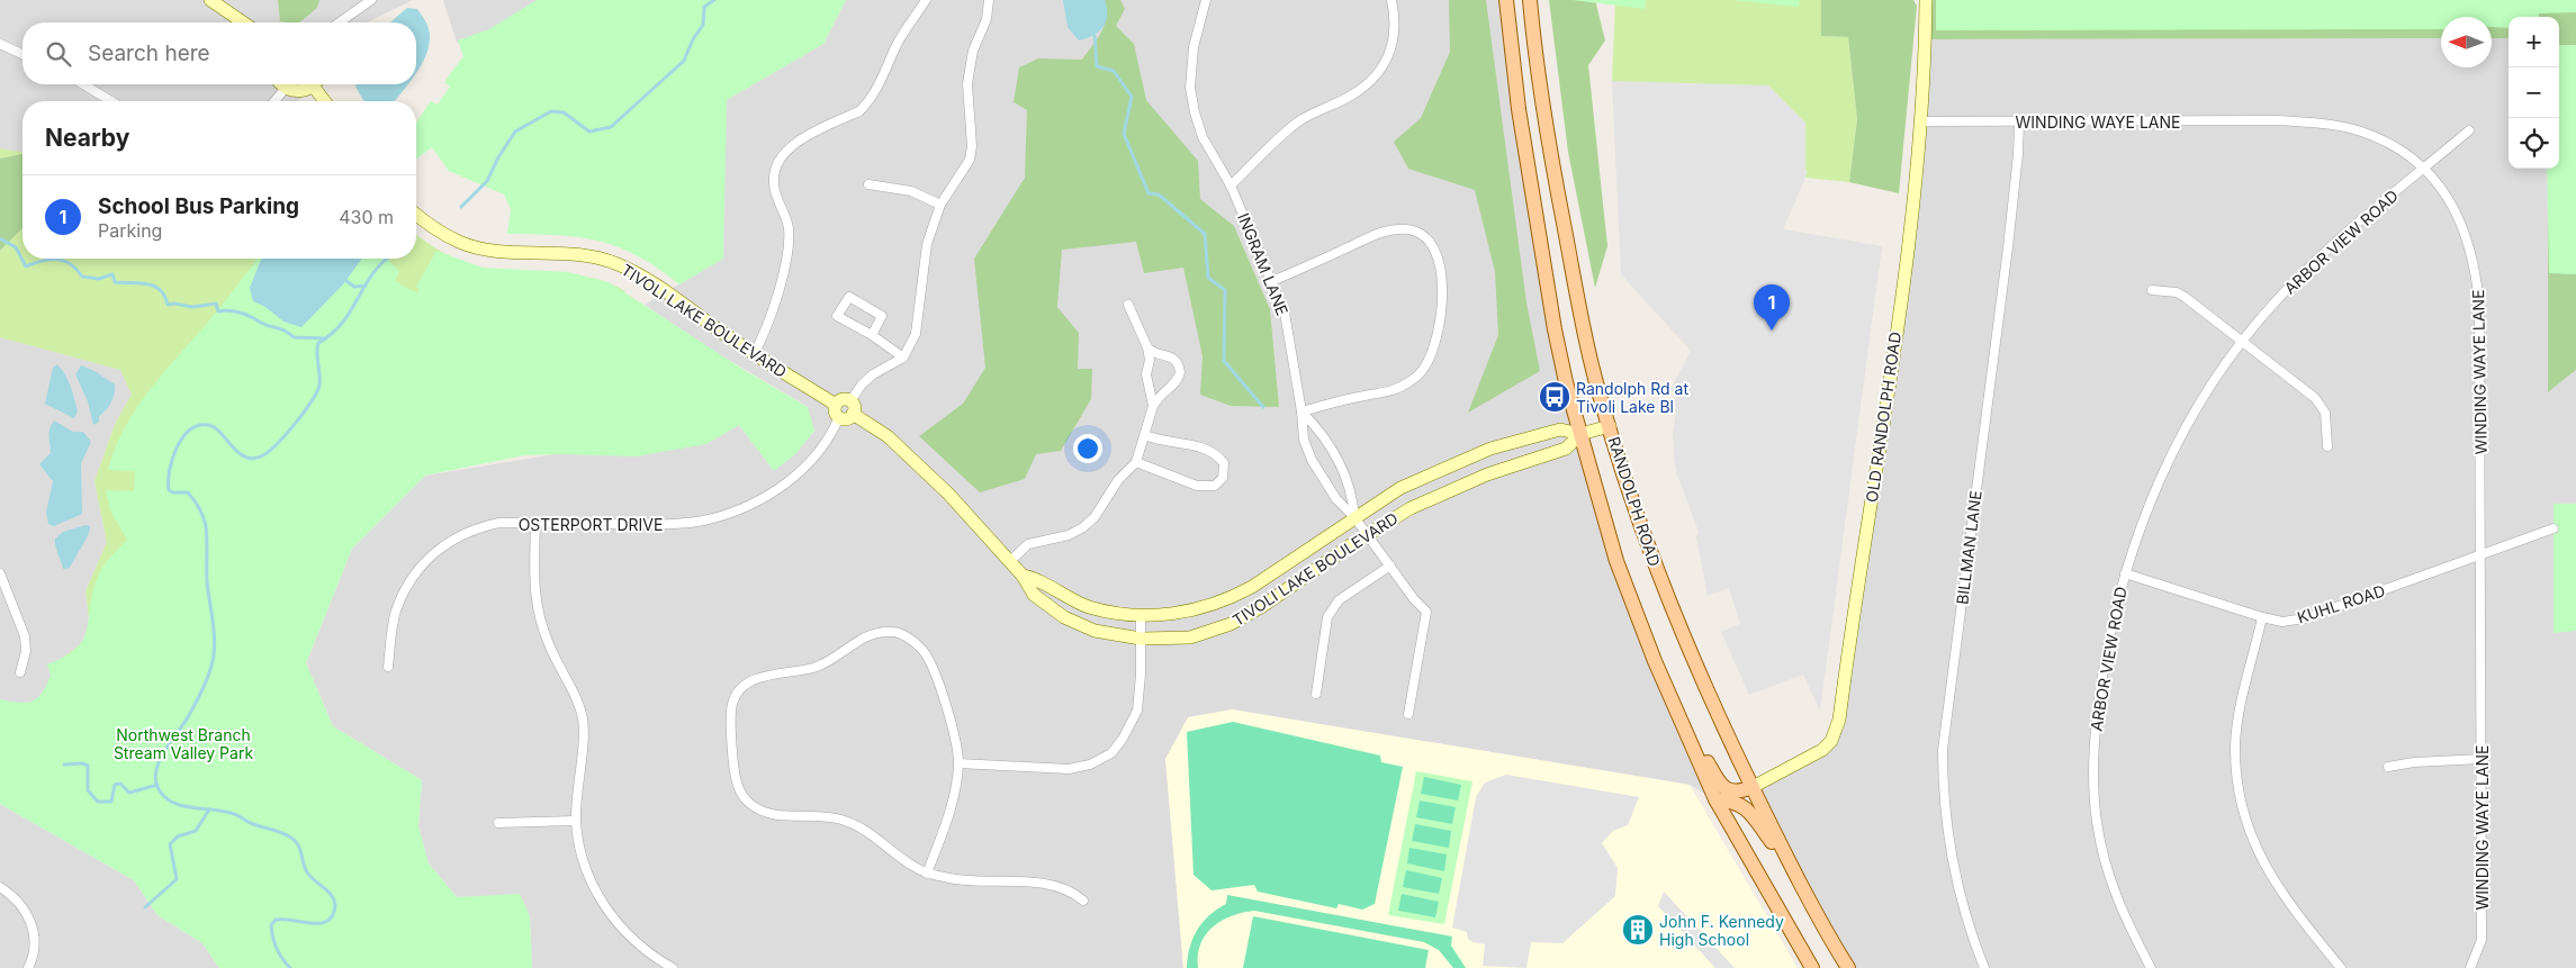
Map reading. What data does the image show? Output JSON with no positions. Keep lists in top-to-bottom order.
{
  "streets": {
    "main road": ["RANDOLPH ROAD"],
    "street": [
      "WINDING WAYE LANE",
      "ARBOR VIEW ROAD",
      "INGRAM LANE",
      "TIVOLI LAKE BOULEVARD",
      "OLD RANDOLPH ROAD",
      "OSTERPORT DRIVE",
      "BILLMAN LANE",
      "KUHL ROAD"
    ]
  },
  "crossings": [
    ["WINDING WAYE LANE", "ARBOR VIEW ROAD"],
    ["WINDING WAYE LANE", "OLD RANDOLPH ROAD"],
    ["WINDING WAYE LANE", "BILLMAN LANE"],
    ["WINDING WAYE LANE", "KUHL ROAD"],
    ["ARBOR VIEW ROAD", "KUHL ROAD"],
    ["INGRAM LANE", "TIVOLI LAKE BOULEVARD"],
    ["TIVOLI LAKE BOULEVARD", "RANDOLPH ROAD"],
    ["TIVOLI LAKE BOULEVARD", "OSTERPORT DRIVE"],
    ["OLD RANDOLPH ROAD", "RANDOLPH ROAD"]
  ],
  "parks": ["Northwest Branch Stream Valley Park"],
  "places": {
    "bus stop": ["Randolph Rd at Tivoli Lake Bl"],
    "building": ["John F. Kennedy High School"]
  },
  "north": "left",
  "page": {
    "map_buttons": ["+", "−"],
    "search": "Search here",
    "heading": "Nearby",
    "list": [
      {
        "mark": "1",
        "name": "School Bus Parking",
        "note": "Parking",
        "value": "430 m"
      }
    ],
    "pins": "1"
  }
}
